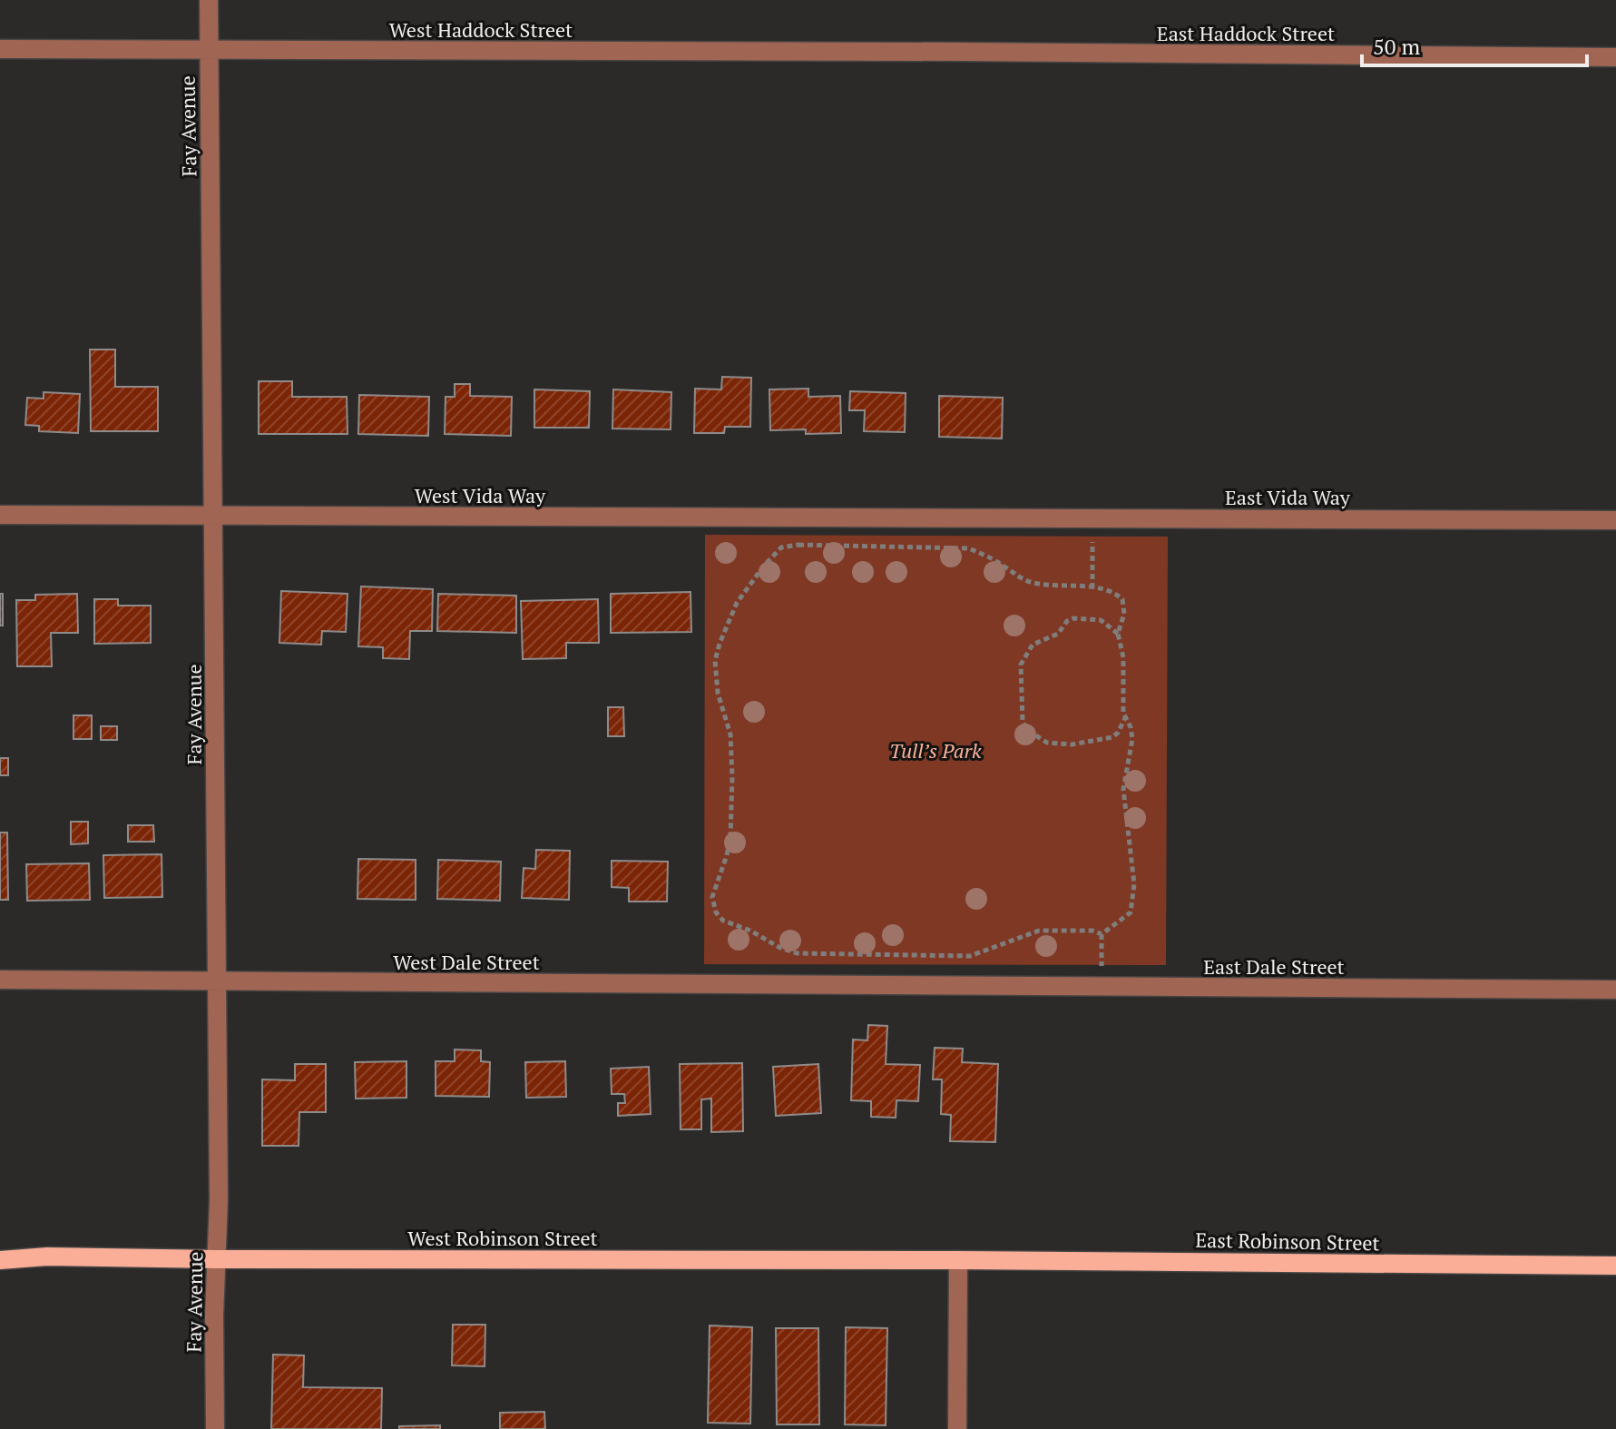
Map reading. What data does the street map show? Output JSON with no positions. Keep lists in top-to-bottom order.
{
  "streets": {
    "main road": ["West Robinson Street", "East Robinson Street"],
    "street": [
      "West Haddock Street",
      "East Haddock Street",
      "Fay Avenue",
      "West Vida Way",
      "East Vida Way",
      "West Dale Street",
      "East Dale Street"
    ]
  },
  "crossings": [
    ["West Haddock Street", "East Haddock Street"],
    ["West Haddock Street", "Fay Avenue"],
    ["Fay Avenue", "West Vida Way"],
    ["Fay Avenue", "West Dale Street"],
    ["Fay Avenue", "West Robinson Street"],
    ["West Vida Way", "East Vida Way"],
    ["West Dale Street", "East Dale Street"],
    ["West Robinson Street", "East Robinson Street"]
  ],
  "parks": ["Tull’s Park"],
  "scale_bar": "50 m"
}
